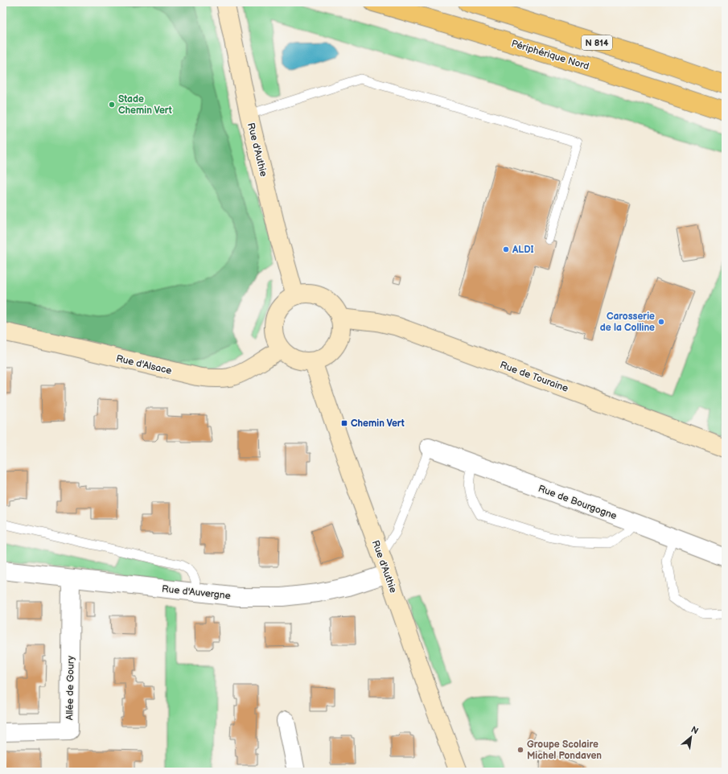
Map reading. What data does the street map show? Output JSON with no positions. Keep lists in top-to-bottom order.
{
  "streets": {
    "highway": ["N 814", "Périphérique Nord"],
    "street": [
      "Rue d'Authie",
      "Rue d'Alsace",
      "Rue de Touraine",
      "Rue de Bourgogne",
      "Rue d'Auvergne",
      "Allée de Goury"
    ]
  },
  "crossings": [
    ["Rue d'Authie", "Rue d'Alsace"],
    ["Rue d'Authie", "Rue de Touraine"],
    ["Rue d'Authie", "Rue d'Auvergne"],
    ["Rue d'Alsace", "Rue de Touraine"],
    ["Rue d'Auvergne", "Allée de Goury"]
  ],
  "places": {
    "other": [
      "Stade Chemin Vert",
      "ALDI",
      "Carosserie de la Colline",
      "Groupe Scolaire Michel Pondaven"
    ],
    "transit": ["Chemin Vert"]
  },
  "north": "top right"
}
